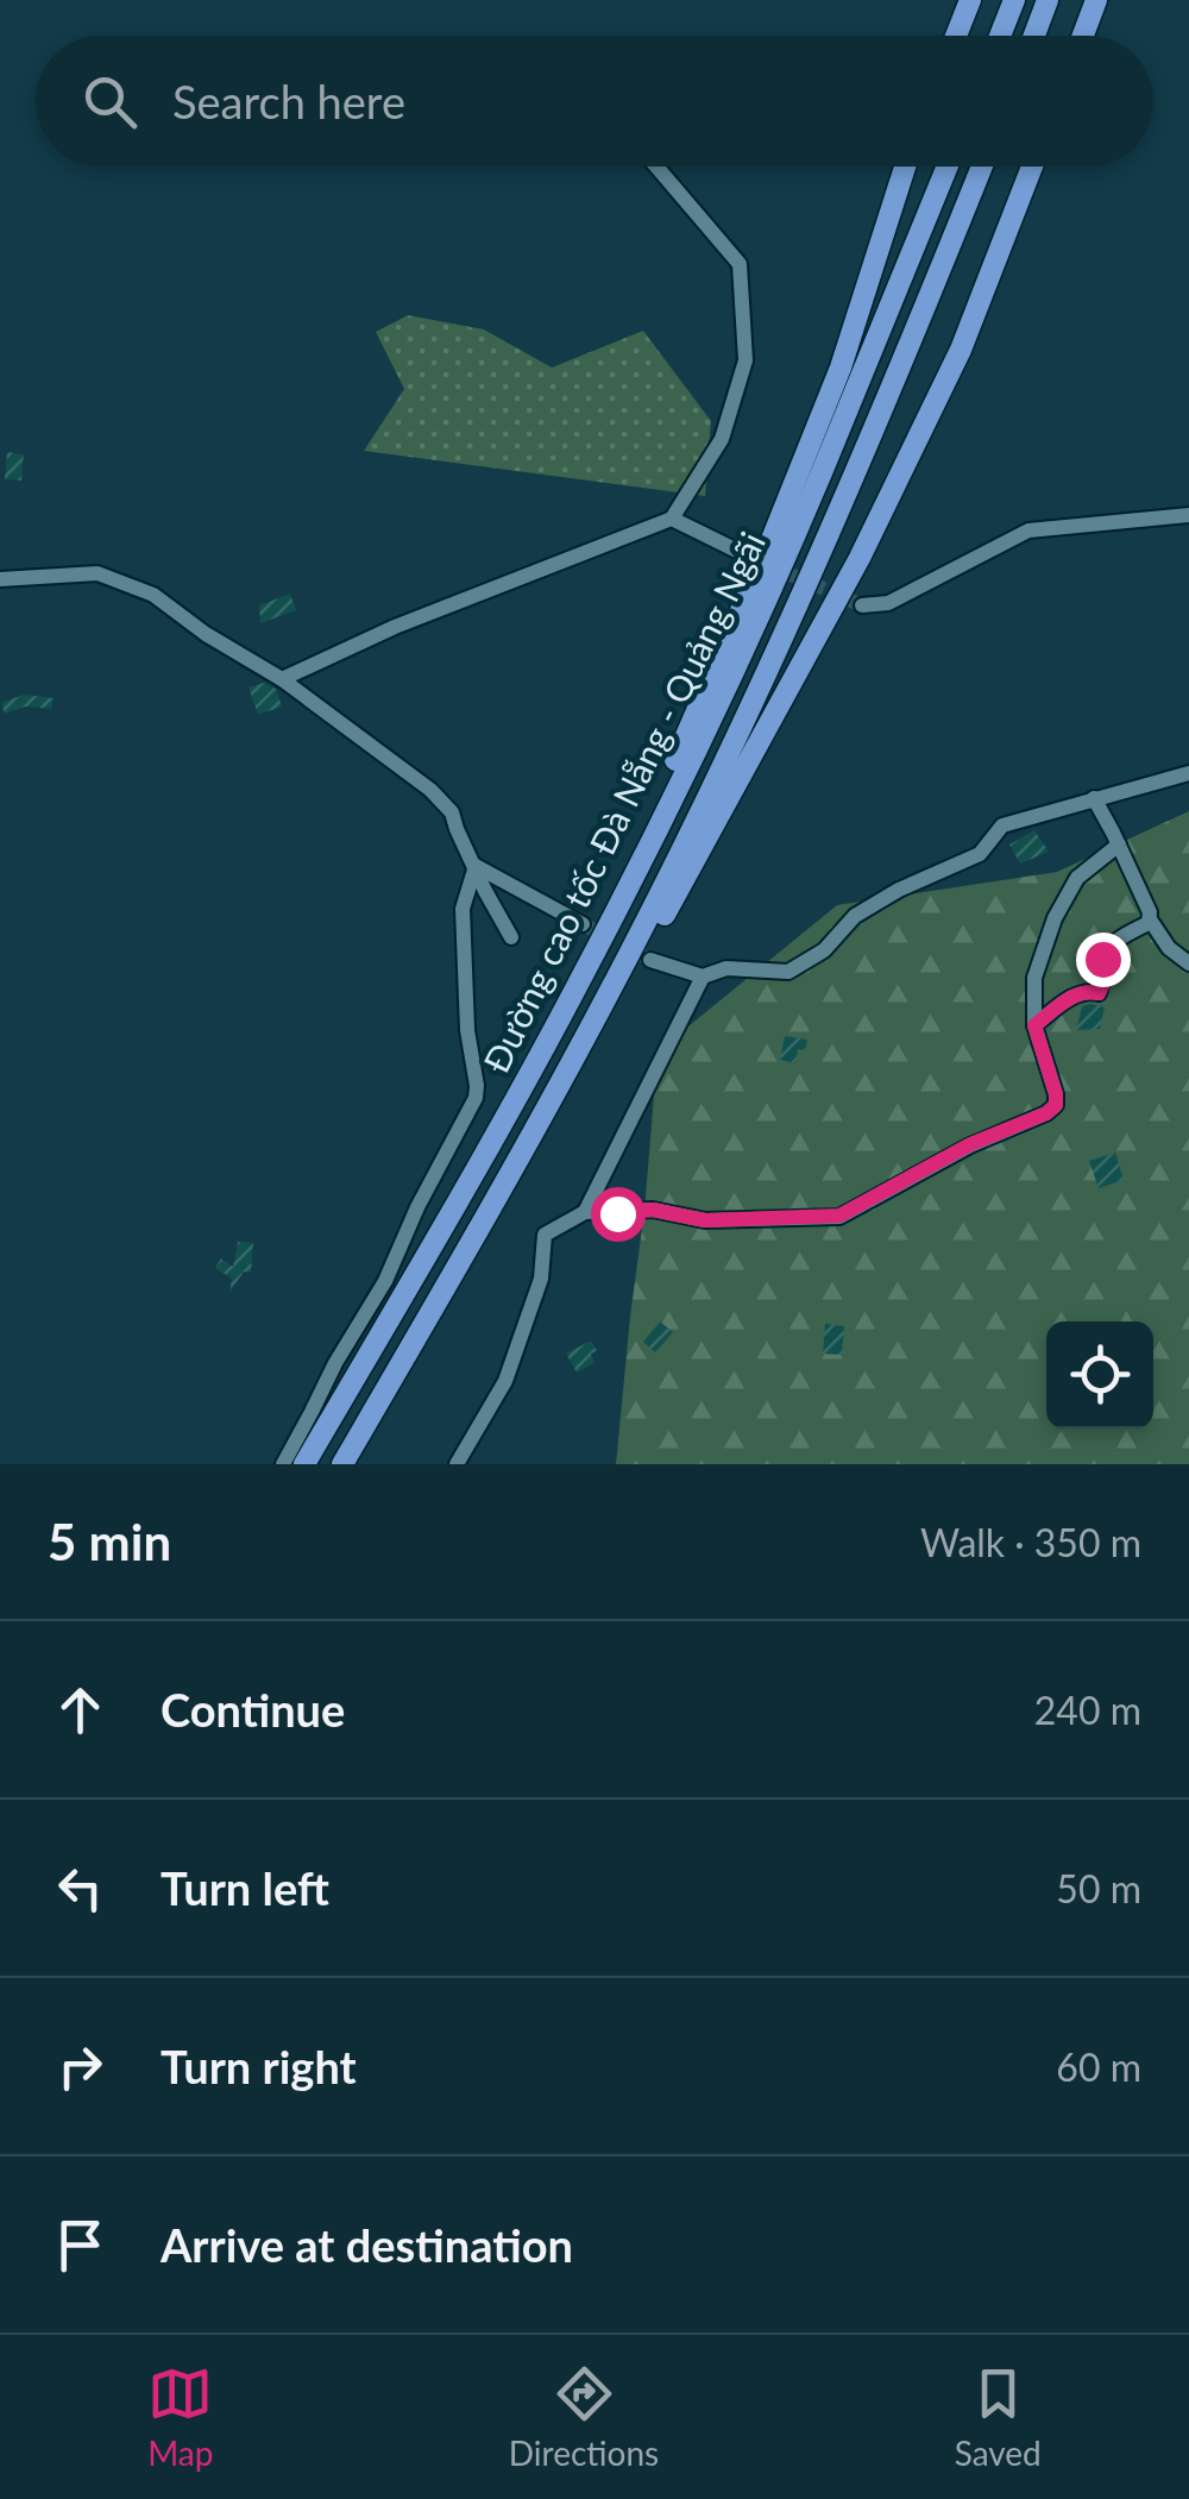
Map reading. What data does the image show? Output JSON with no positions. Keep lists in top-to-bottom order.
{
  "streets": {
    "highway": ["Đường cao tốc Đà Nẵng - Quảng Ngãi"]
  },
  "page": {
    "search": "Search here",
    "heading": ["5 min", "Walk · 350 m"],
    "list": [
      ["Continue", "240 m"],
      ["Turn left", "50 m"],
      ["Turn right", "60 m"],
      "Arrive at destination"
    ],
    "nav": ["Map", "Directions", "Saved"]
  }
}
